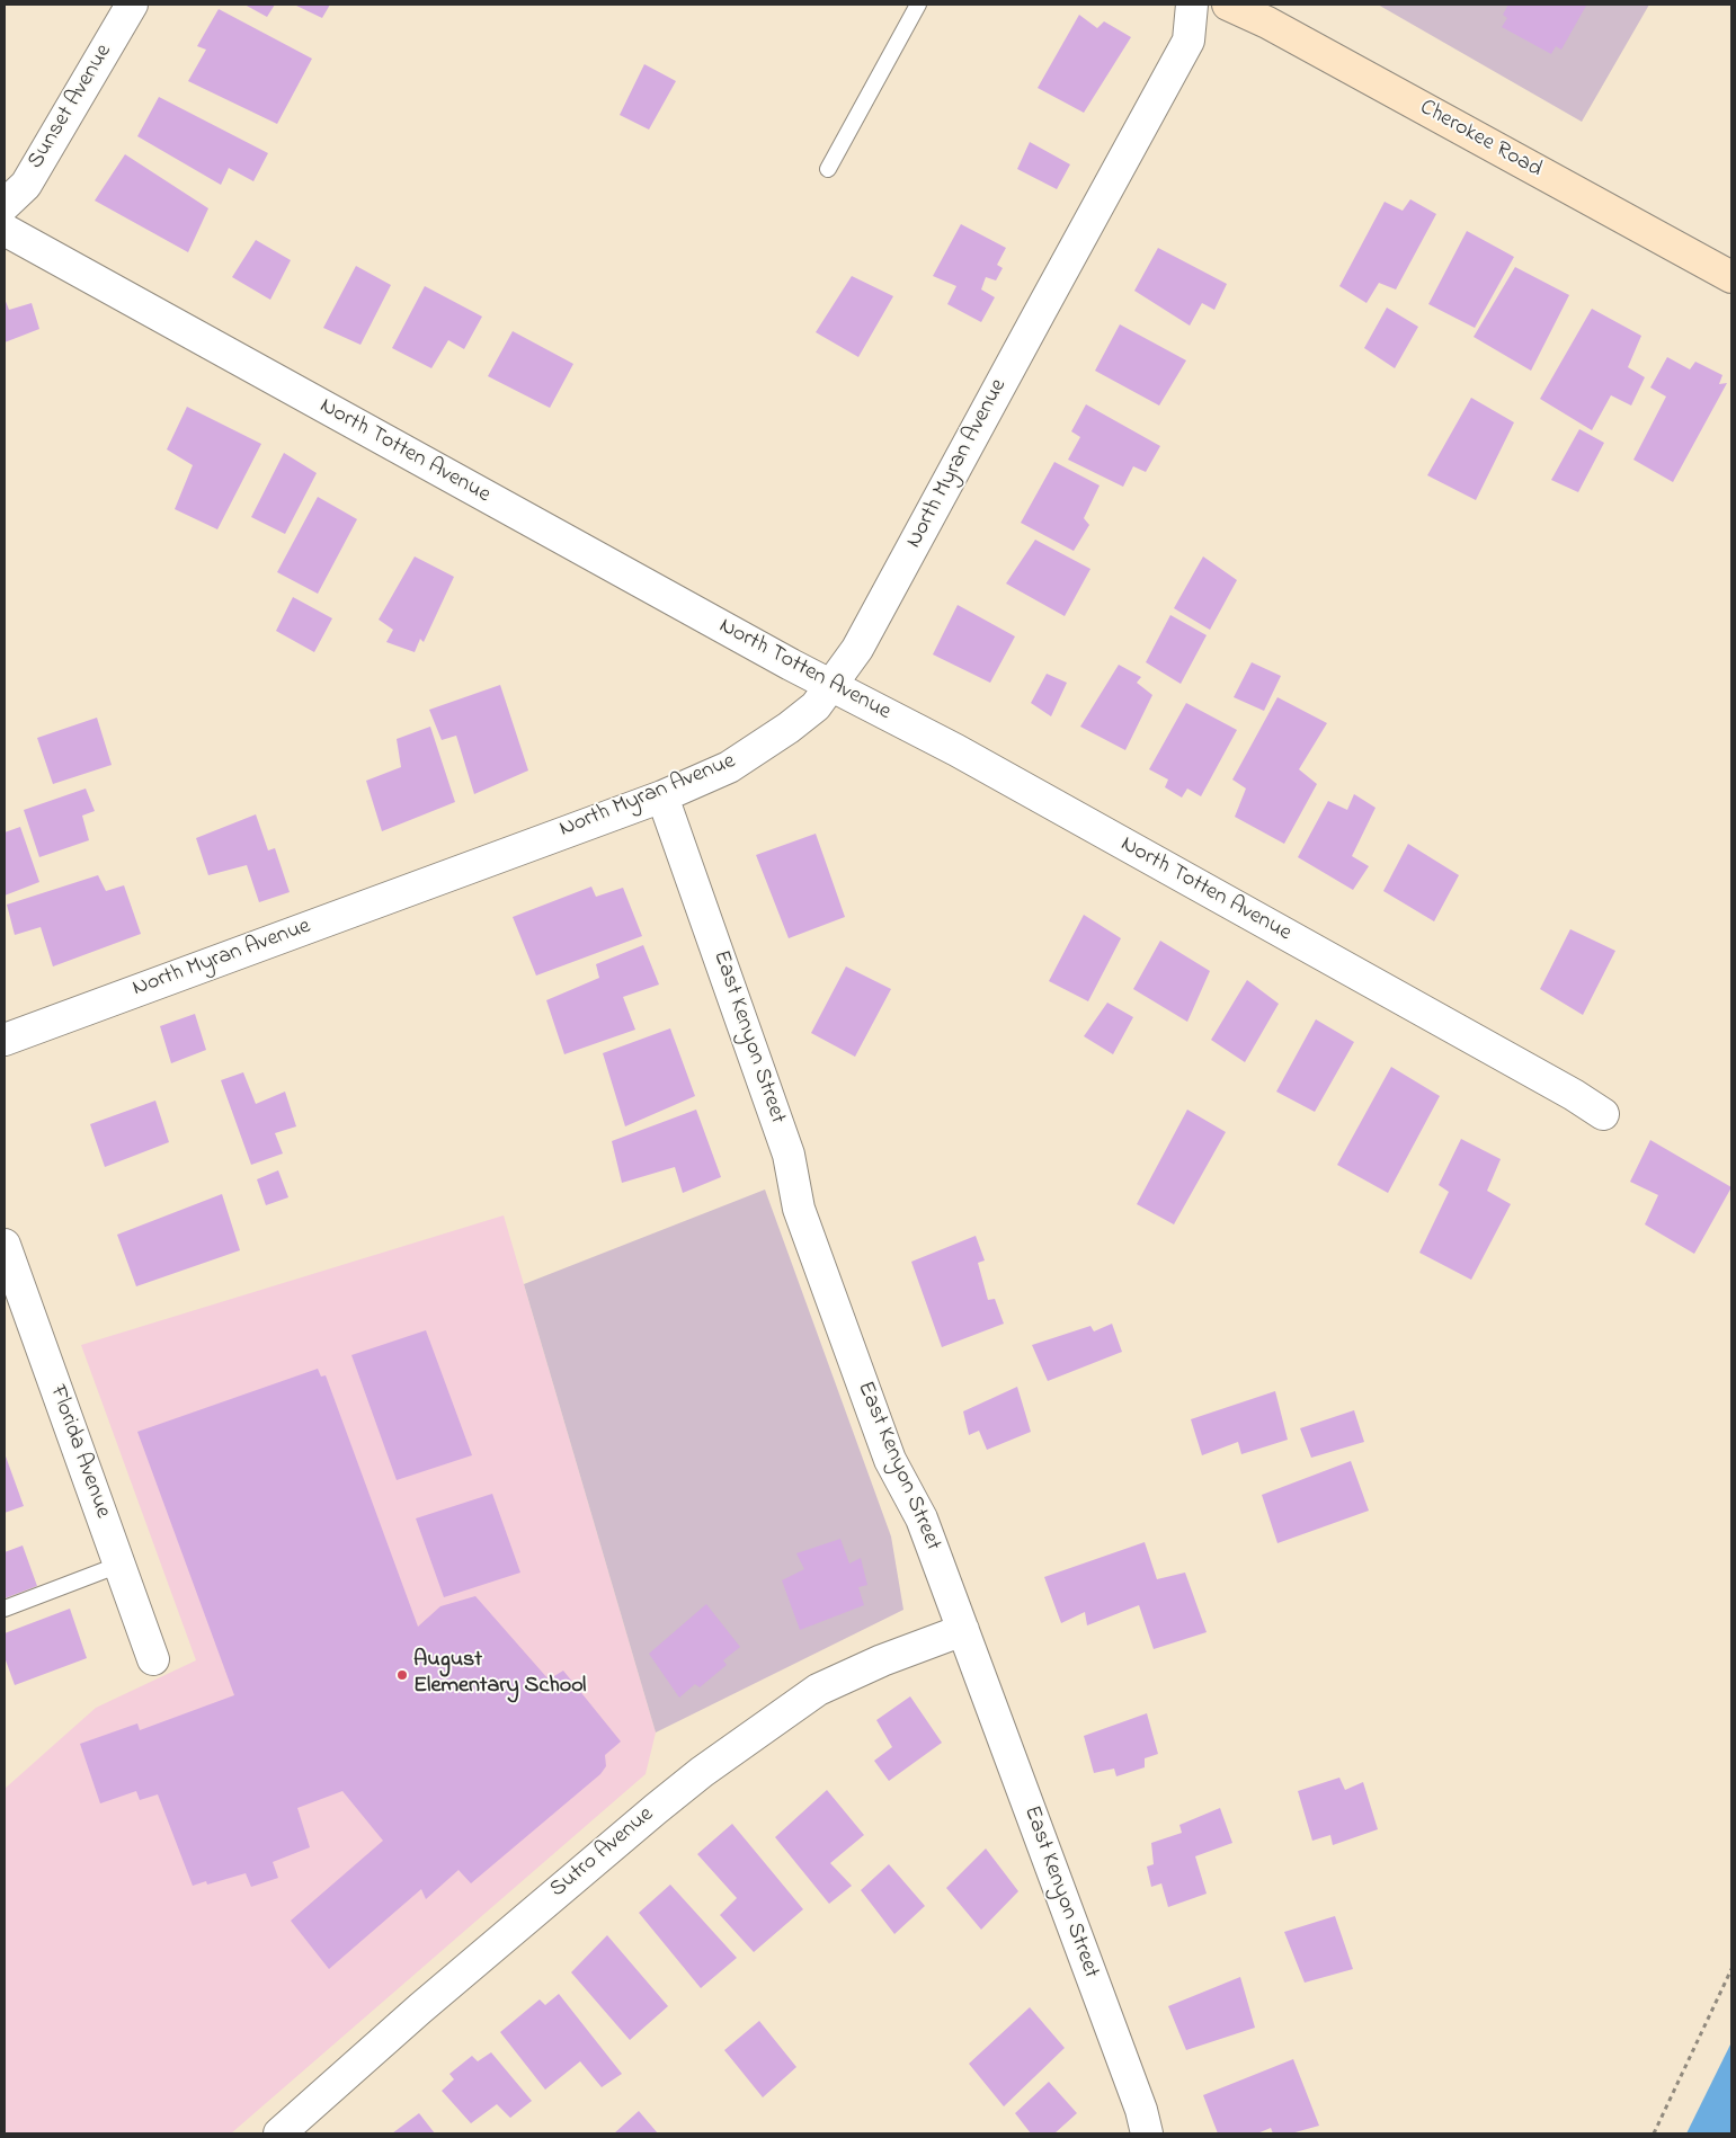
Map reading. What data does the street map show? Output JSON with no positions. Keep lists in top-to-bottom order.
{
  "streets": {
    "street": [
      "Sunset Avenue",
      "Cherokee Road",
      "North Totten Avenue",
      "North Myran Avenue",
      "East Kenyon Street",
      "Florida Avenue",
      "Sutro Avenue"
    ]
  },
  "crossings": [
    ["North Totten Avenue", "North Myran Avenue"],
    ["North Myran Avenue", "East Kenyon Street"],
    ["East Kenyon Street", "Sutro Avenue"]
  ],
  "places": ["August Elementary School"]
}
